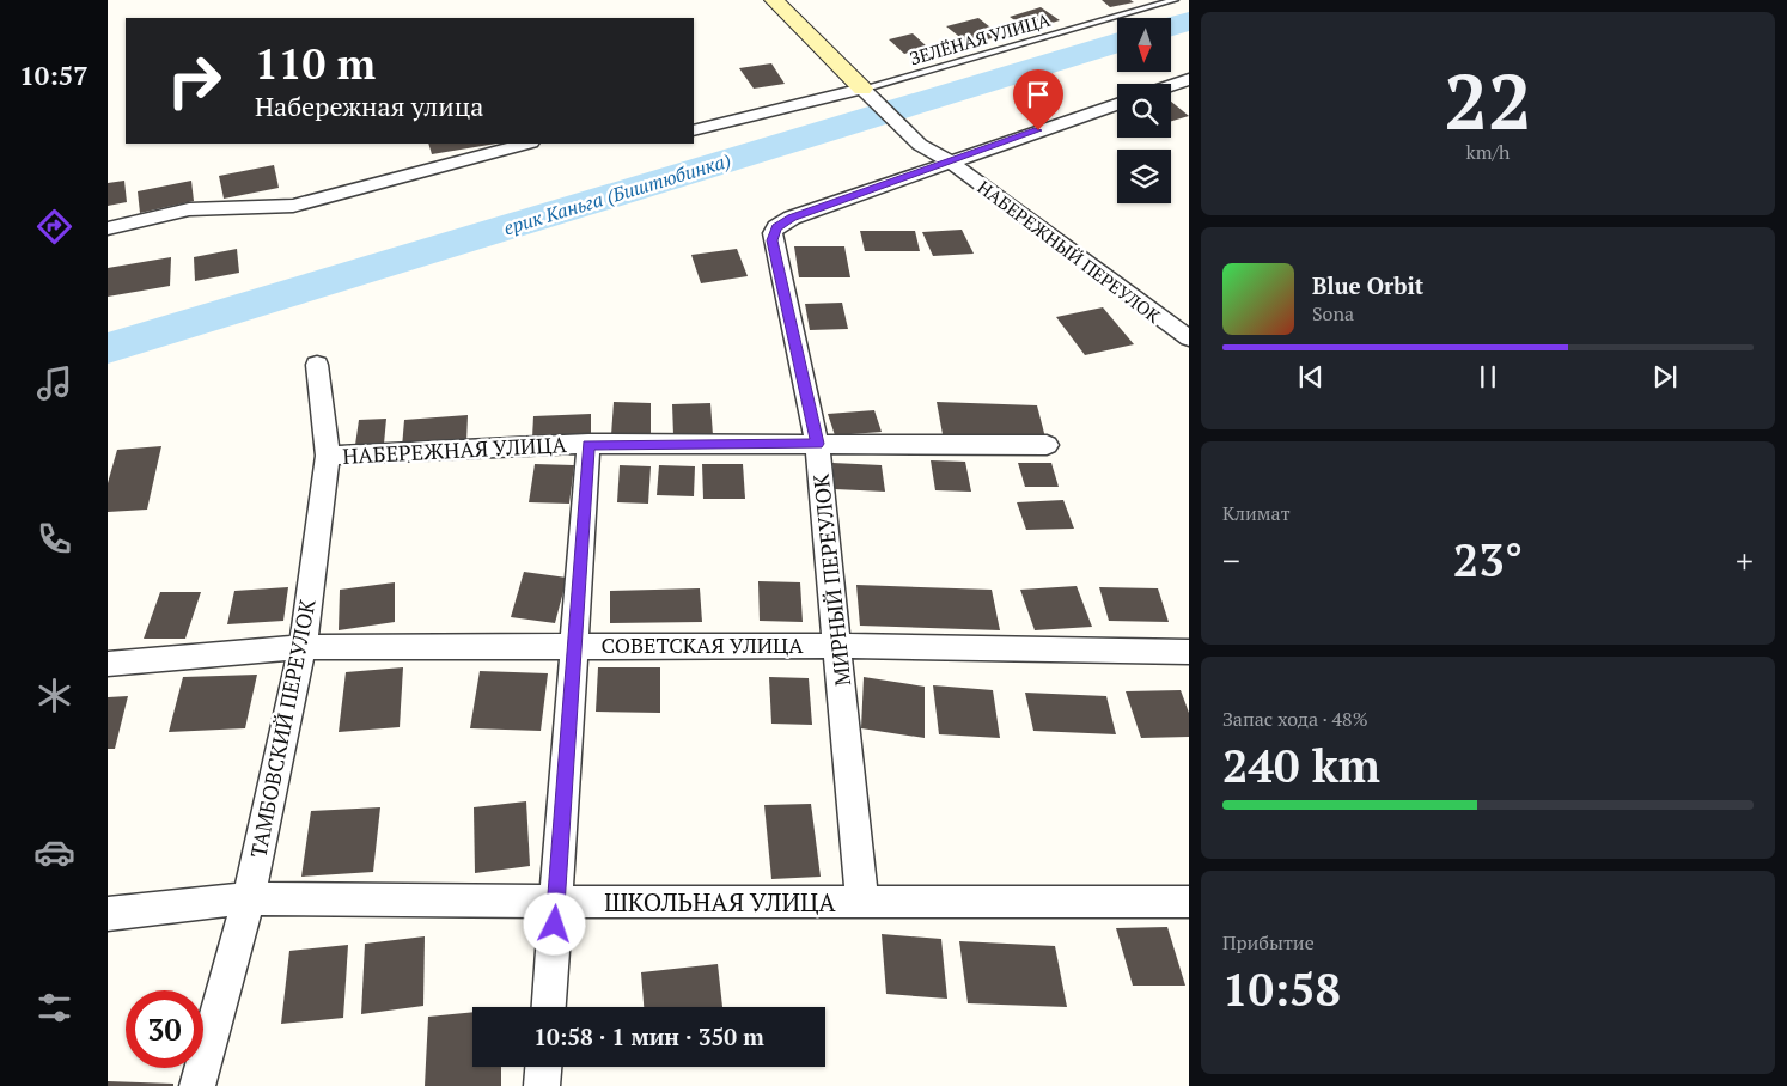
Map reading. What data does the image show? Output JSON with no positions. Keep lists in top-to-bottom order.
{
  "streets": {
    "street": [
      "НАБЕРЕЖНЫЙ ПЕРЕУЛОК",
      "НАБЕРЕЖНАЯ УЛИЦА",
      "МИРНЫЙ ПЕРЕУЛОК",
      "СОВЕТСКАЯ УЛИЦА",
      "ТАМБОВСКИЙ ПЕРЕУЛОК",
      "ШКОЛЬНАЯ УЛИЦА"
    ],
    "lane": ["ЗЕЛЁНАЯ УЛИЦА"]
  },
  "crossings": [
    ["ЗЕЛЁНАЯ УЛИЦА", "НАБЕРЕЖНЫЙ ПЕРЕУЛОК"],
    ["НАБЕРЕЖНЫЙ ПЕРЕУЛОК", "МИРНЫЙ ПЕРЕУЛОК"],
    ["НАБЕРЕЖНАЯ УЛИЦА", "МИРНЫЙ ПЕРЕУЛОК"],
    ["НАБЕРЕЖНАЯ УЛИЦА", "ТАМБОВСКИЙ ПЕРЕУЛОК"],
    ["МИРНЫЙ ПЕРЕУЛОК", "СОВЕТСКАЯ УЛИЦА"],
    ["МИРНЫЙ ПЕРЕУЛОК", "ШКОЛЬНАЯ УЛИЦА"],
    ["СОВЕТСКАЯ УЛИЦА", "ТАМБОВСКИЙ ПЕРЕУЛОК"],
    ["ТАМБОВСКИЙ ПЕРЕУЛОК", "ШКОЛЬНАЯ УЛИЦА"]
  ],
  "water": ["ерик Каньга (Биштюбинка)"],
  "north": "bottom",
  "page": {
    "tabs": "10:57",
    "tile": [
      ["22", "km/h"],
      "Климат",
      ["Запас хода · 48%", "240 km"],
      ["Прибытие", "10:58"]
    ],
    "turn": ["110 m", "Набережная улица"],
    "song": ["Blue Orbit", "Sona"],
    "heat": ["−", "23°", "+"],
    "limit": "30",
    "trip": "10:58 · 1 мин · 350 m"
  }
}
